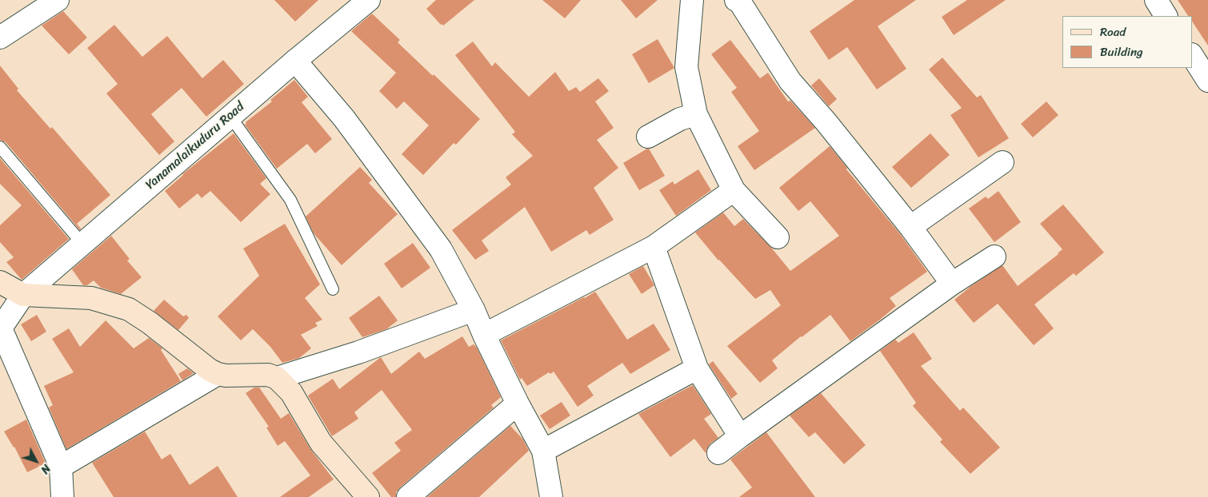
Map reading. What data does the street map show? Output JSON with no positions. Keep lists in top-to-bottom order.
{
  "streets": {
    "street": ["Yanamalaikuduru Road"]
  },
  "legend": ["Road", "Building"],
  "north": "bottom right"
}
